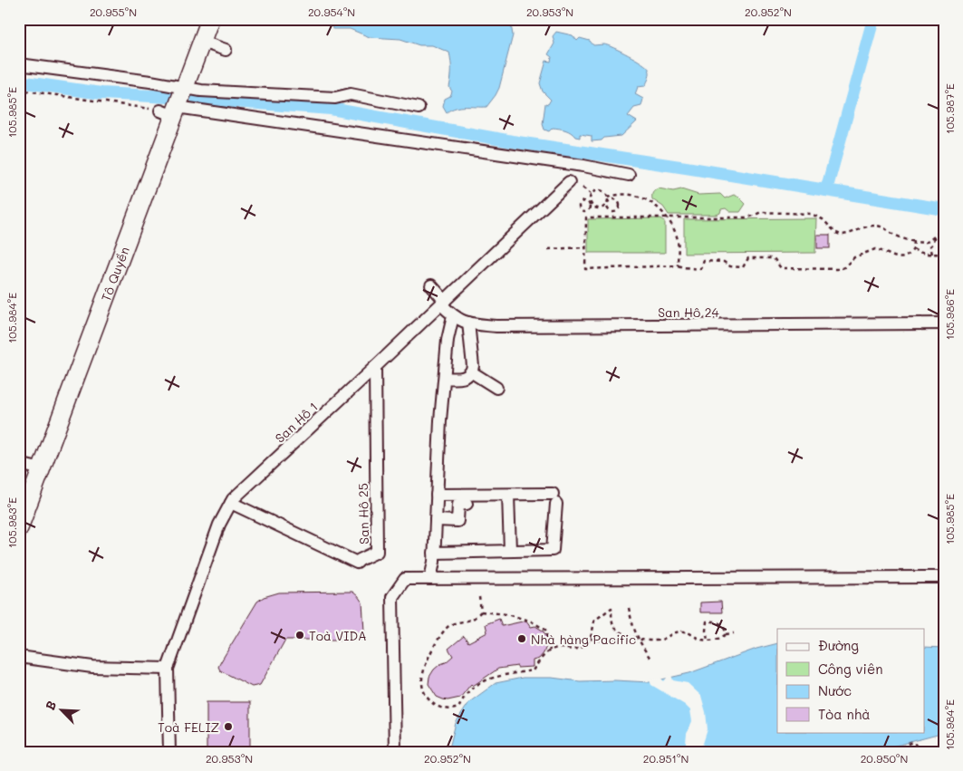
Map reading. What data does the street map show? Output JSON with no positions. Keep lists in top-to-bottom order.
{
  "streets": {
    "main road": ["Tô Quyền"],
    "street": ["San Hô 24", "San Hô 1", "San Hô 25"]
  },
  "crossings": [
    ["San Hô 24", "San Hô 1"],
    ["San Hô 1", "San Hô 25"]
  ],
  "places": ["Toà VIDA", "Nhà hàng Pacific", "Toà FELIZ"],
  "legend": [
    "Đường",
    "Công viên",
    "Nước",
    "Tòa nhà"
  ],
  "north": "top left",
  "coordinates": [
    "20.955°N",
    "20.954°N",
    "20.953°N",
    "20.952°N",
    "105.987°E",
    "105.985°E",
    "105.986°E",
    "105.984°E",
    "105.983°E",
    "20.951°N",
    "20.950°N"
  ]
}
